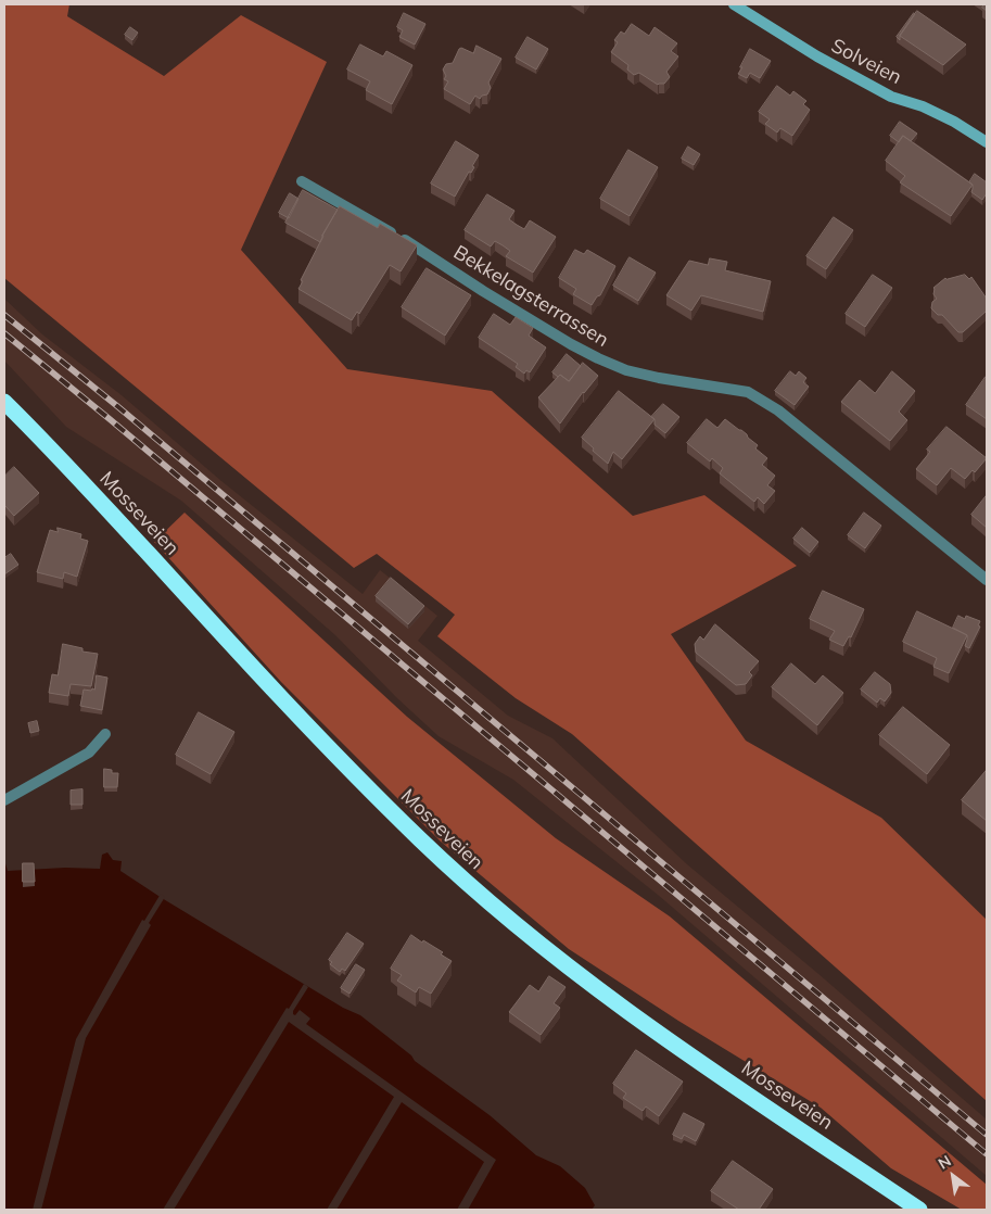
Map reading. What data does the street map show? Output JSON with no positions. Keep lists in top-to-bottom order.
{
  "streets": {
    "highway": ["Mosseveien"],
    "street": ["Solveien", "Bekkelagsterrassen"]
  },
  "north": "top left"
}
